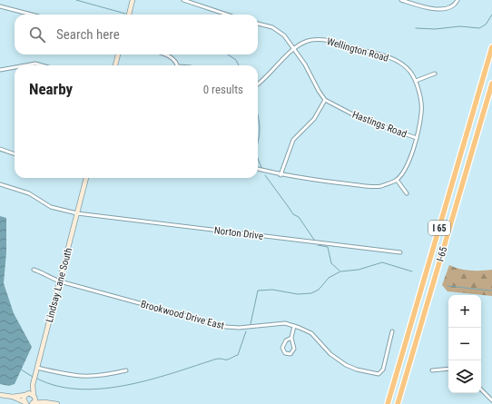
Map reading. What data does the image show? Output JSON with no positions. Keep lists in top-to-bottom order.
{
  "streets": {
    "highway": ["I 65", "I-65"],
    "street": [
      "Wellington Road",
      "Hastings Road",
      "Norton Drive",
      "Lindsay Lane South",
      "Brookwood Drive East"
    ]
  },
  "crossings": [
    ["Wellington Road", "Hastings Road"],
    ["Norton Drive", "Lindsay Lane South"],
    ["Lindsay Lane South", "Brookwood Drive East"]
  ],
  "page": {
    "search": "Search here",
    "heading": ["Nearby", "0 results"],
    "map_buttons": ["+", "−"]
  }
}
